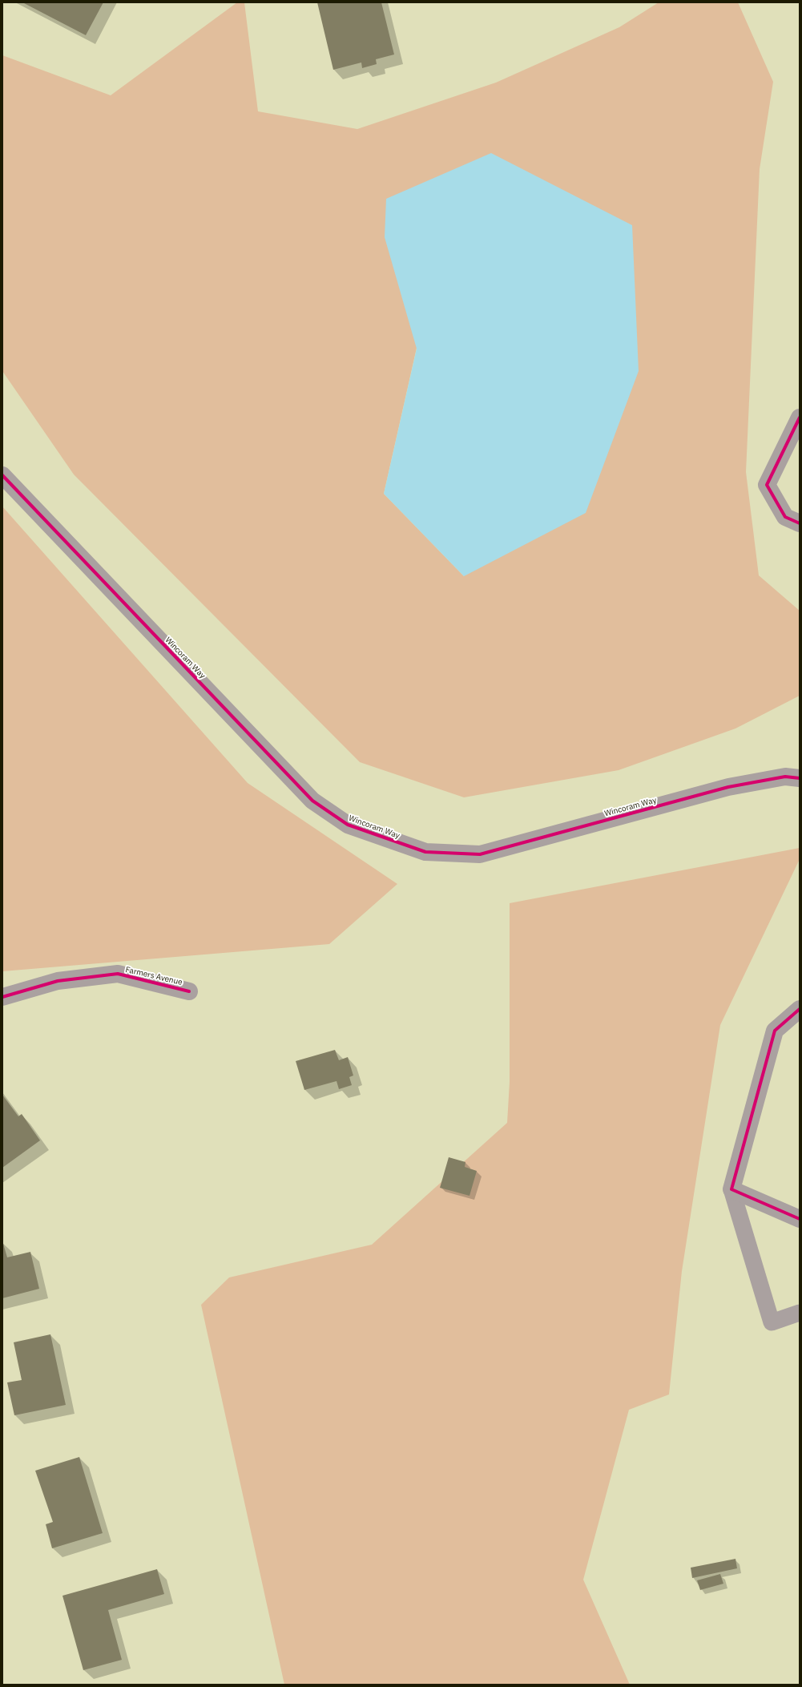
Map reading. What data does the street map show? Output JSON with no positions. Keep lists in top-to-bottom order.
{
  "streets": {
    "street": ["Wincoram Way", "Farmers Avenue"]
  }
}
